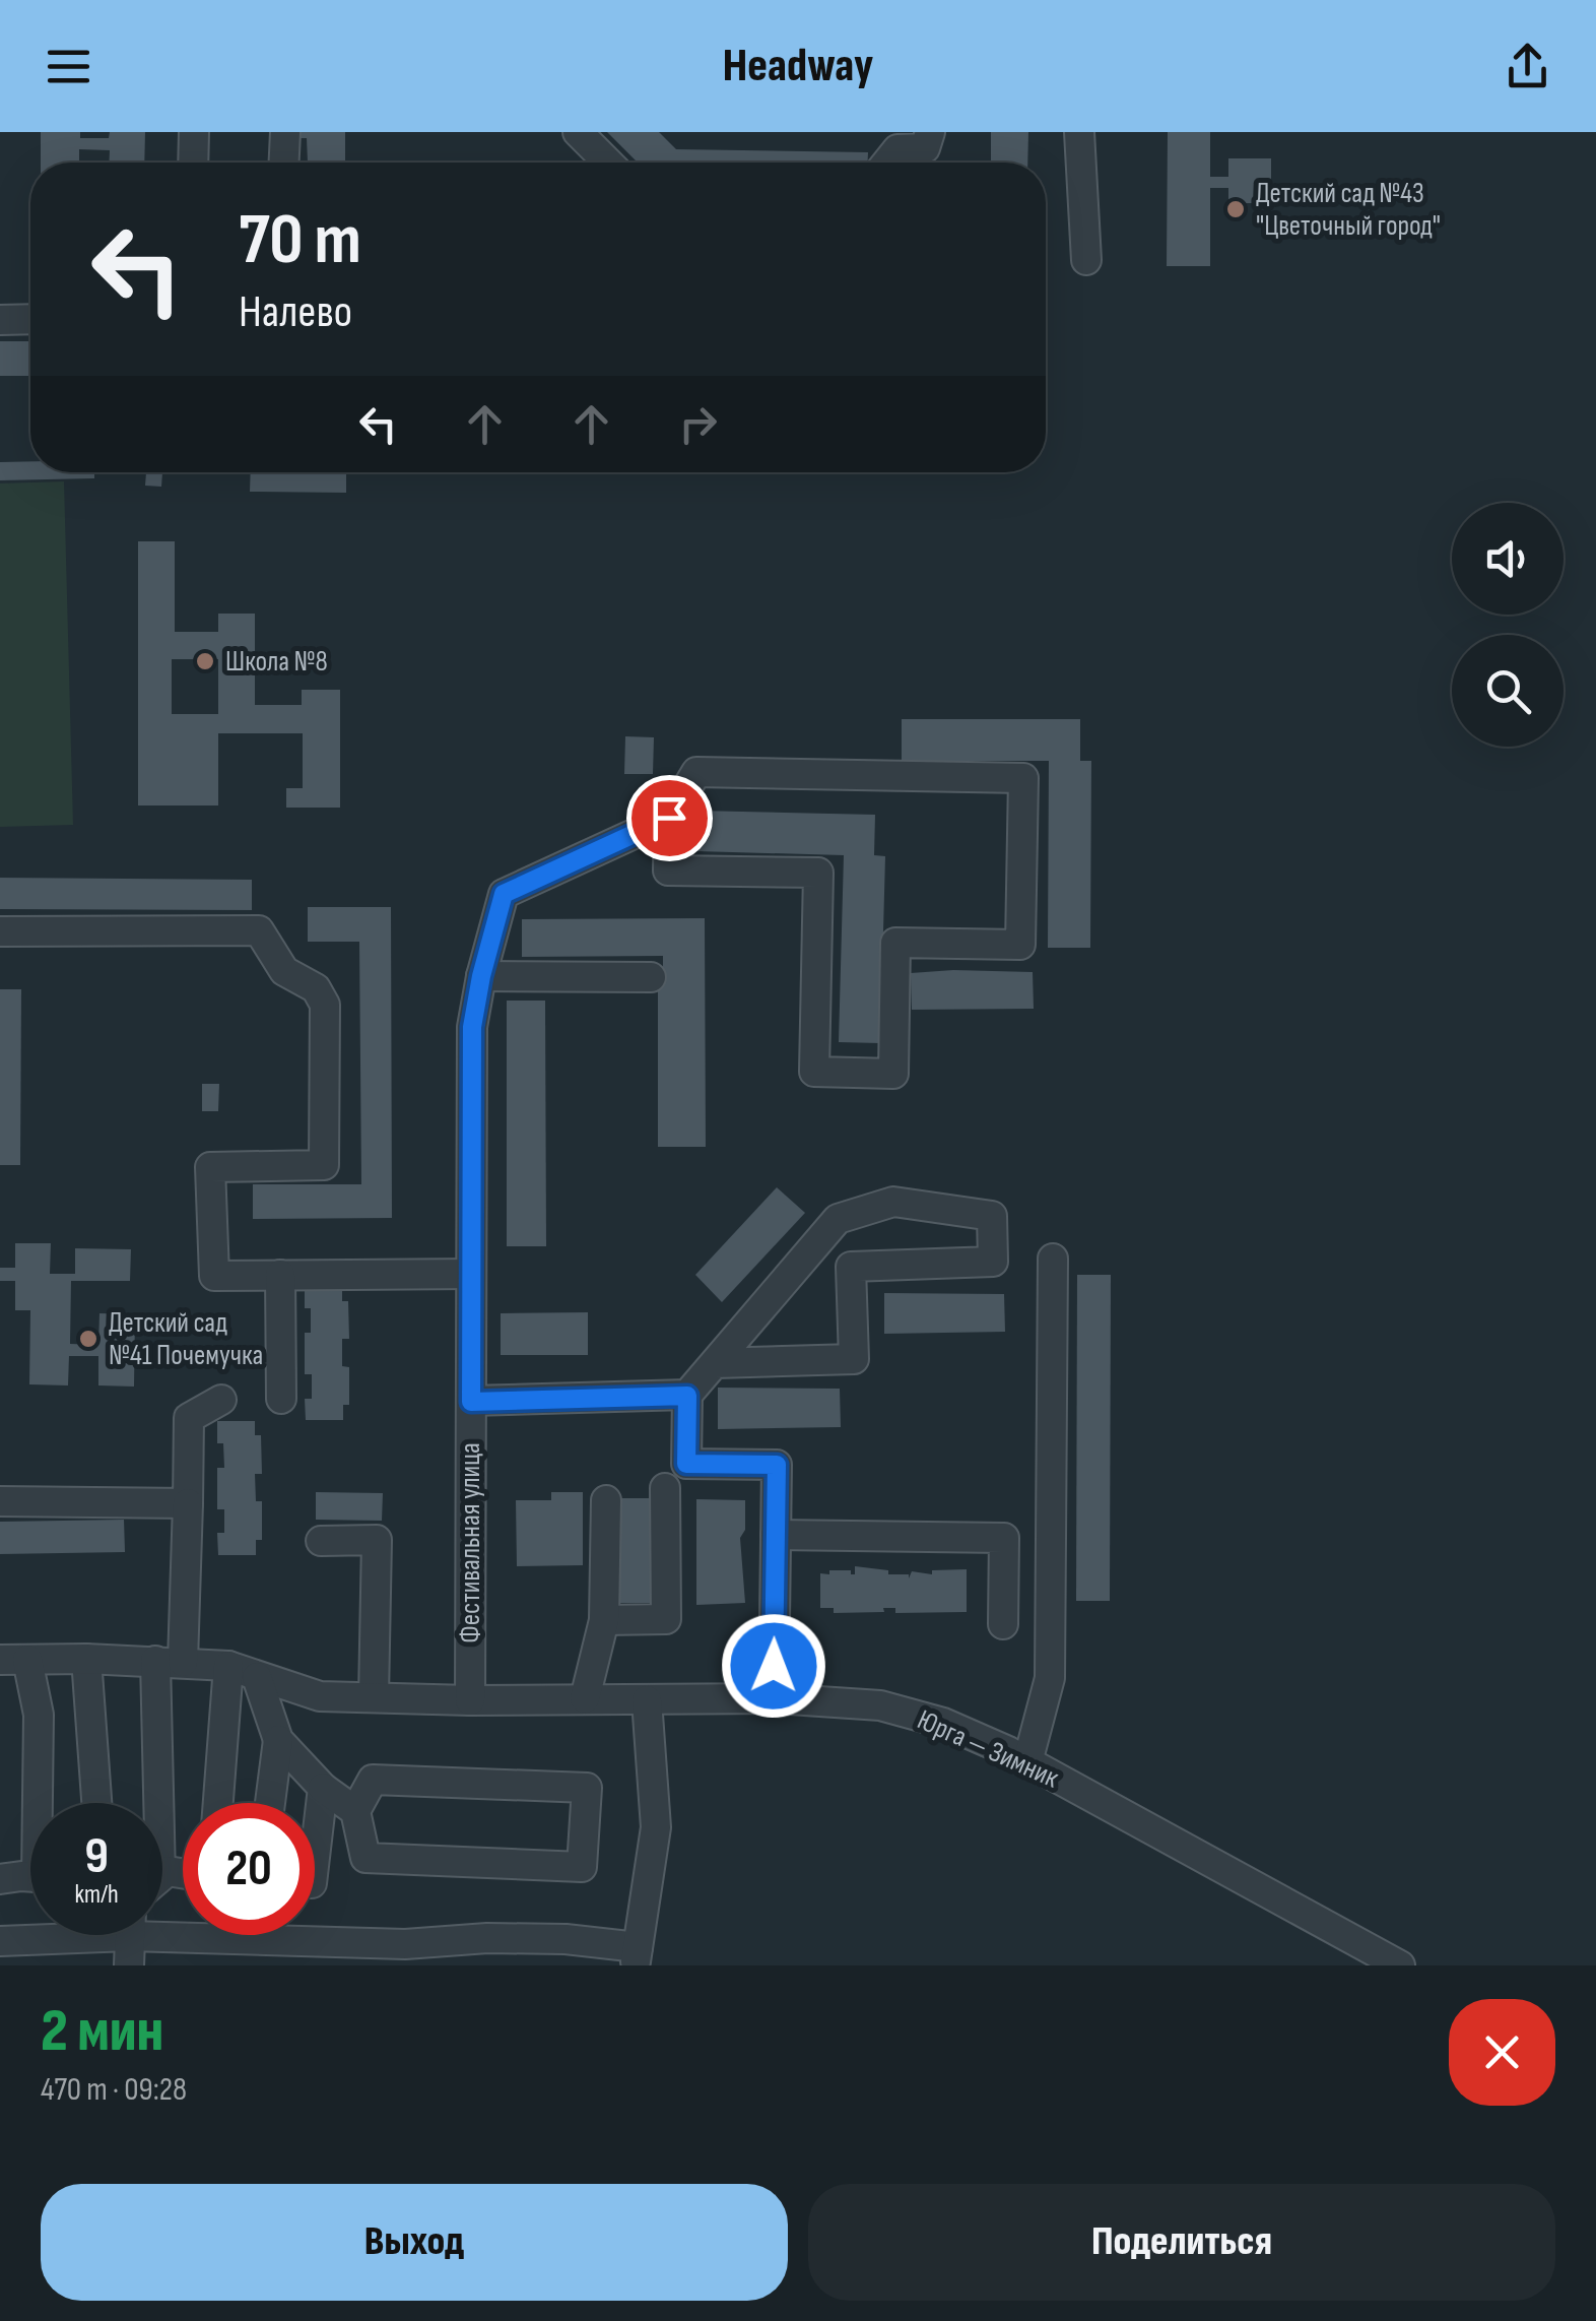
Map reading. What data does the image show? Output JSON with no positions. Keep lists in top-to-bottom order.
{
  "streets": {
    "street": ["Фестивальная улица", "Юрга — Зимник"]
  },
  "crossings": [
    ["Фестивальная улица", "Юрга — Зимник"]
  ],
  "places": ["Детский сад №43 \"Цветочный город\"", "Школа №8", "Детский сад №41 Почемучка"],
  "page": {
    "header": "Headway",
    "turn": ["70 m", "Налево"],
    "speed": "9 km/h",
    "limit": "20",
    "heading": ["2 мин", "470 m · 09:28"],
    "buttons": ["Выход", "Поделиться"]
  }
}
